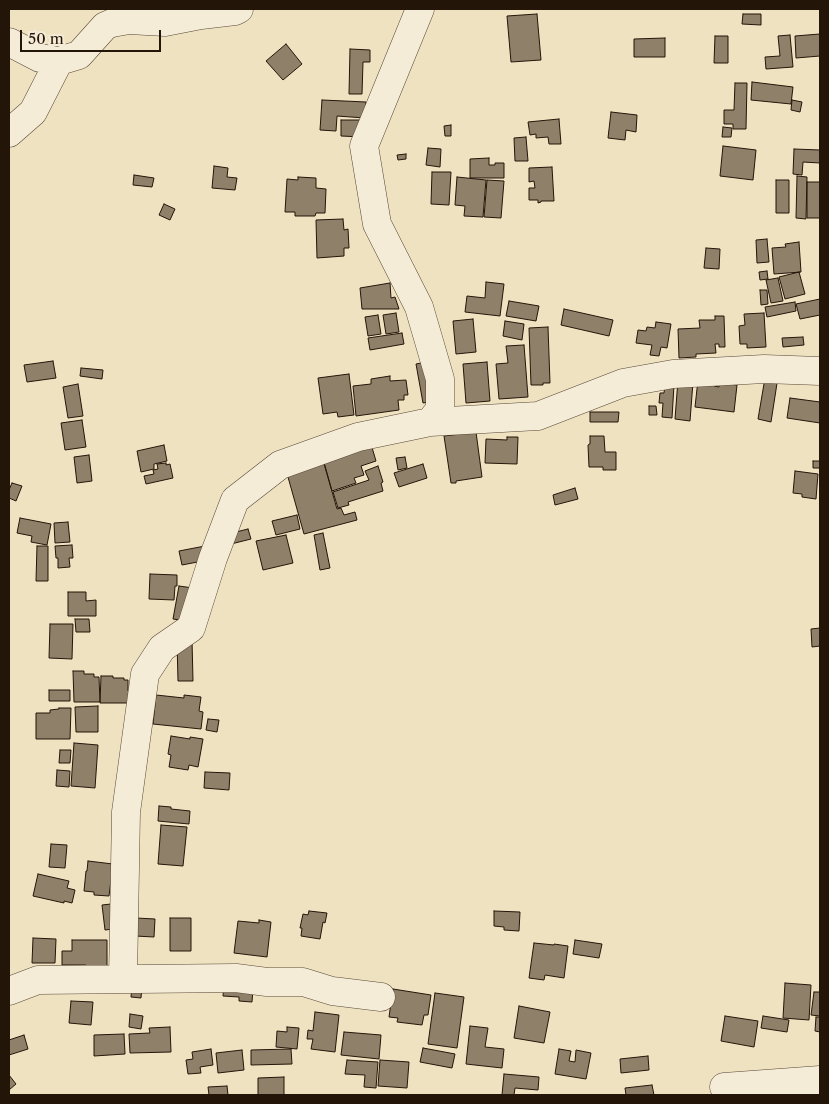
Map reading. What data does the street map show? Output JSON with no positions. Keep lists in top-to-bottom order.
{
  "scale_bar": "50 m"
}
